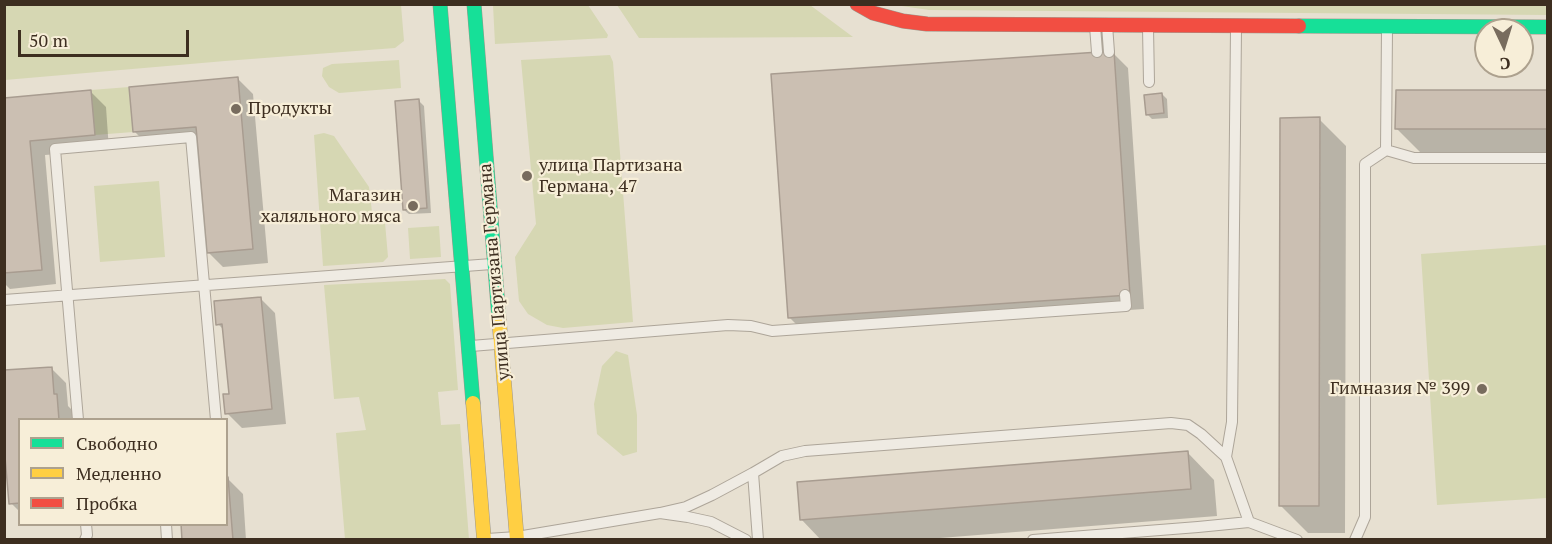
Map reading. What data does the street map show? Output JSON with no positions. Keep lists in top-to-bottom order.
{
  "streets": {
    "main road": ["улица Партизана Германа"]
  },
  "places": [
    "Продукты",
    "улица Партизана Германа, 47",
    "Магазин халяльного мяса",
    "Гимназия № 399"
  ],
  "legend": ["Свободно", "Медленно", "Пробка"],
  "scale_bar": "50 m",
  "north": "bottom"
}
